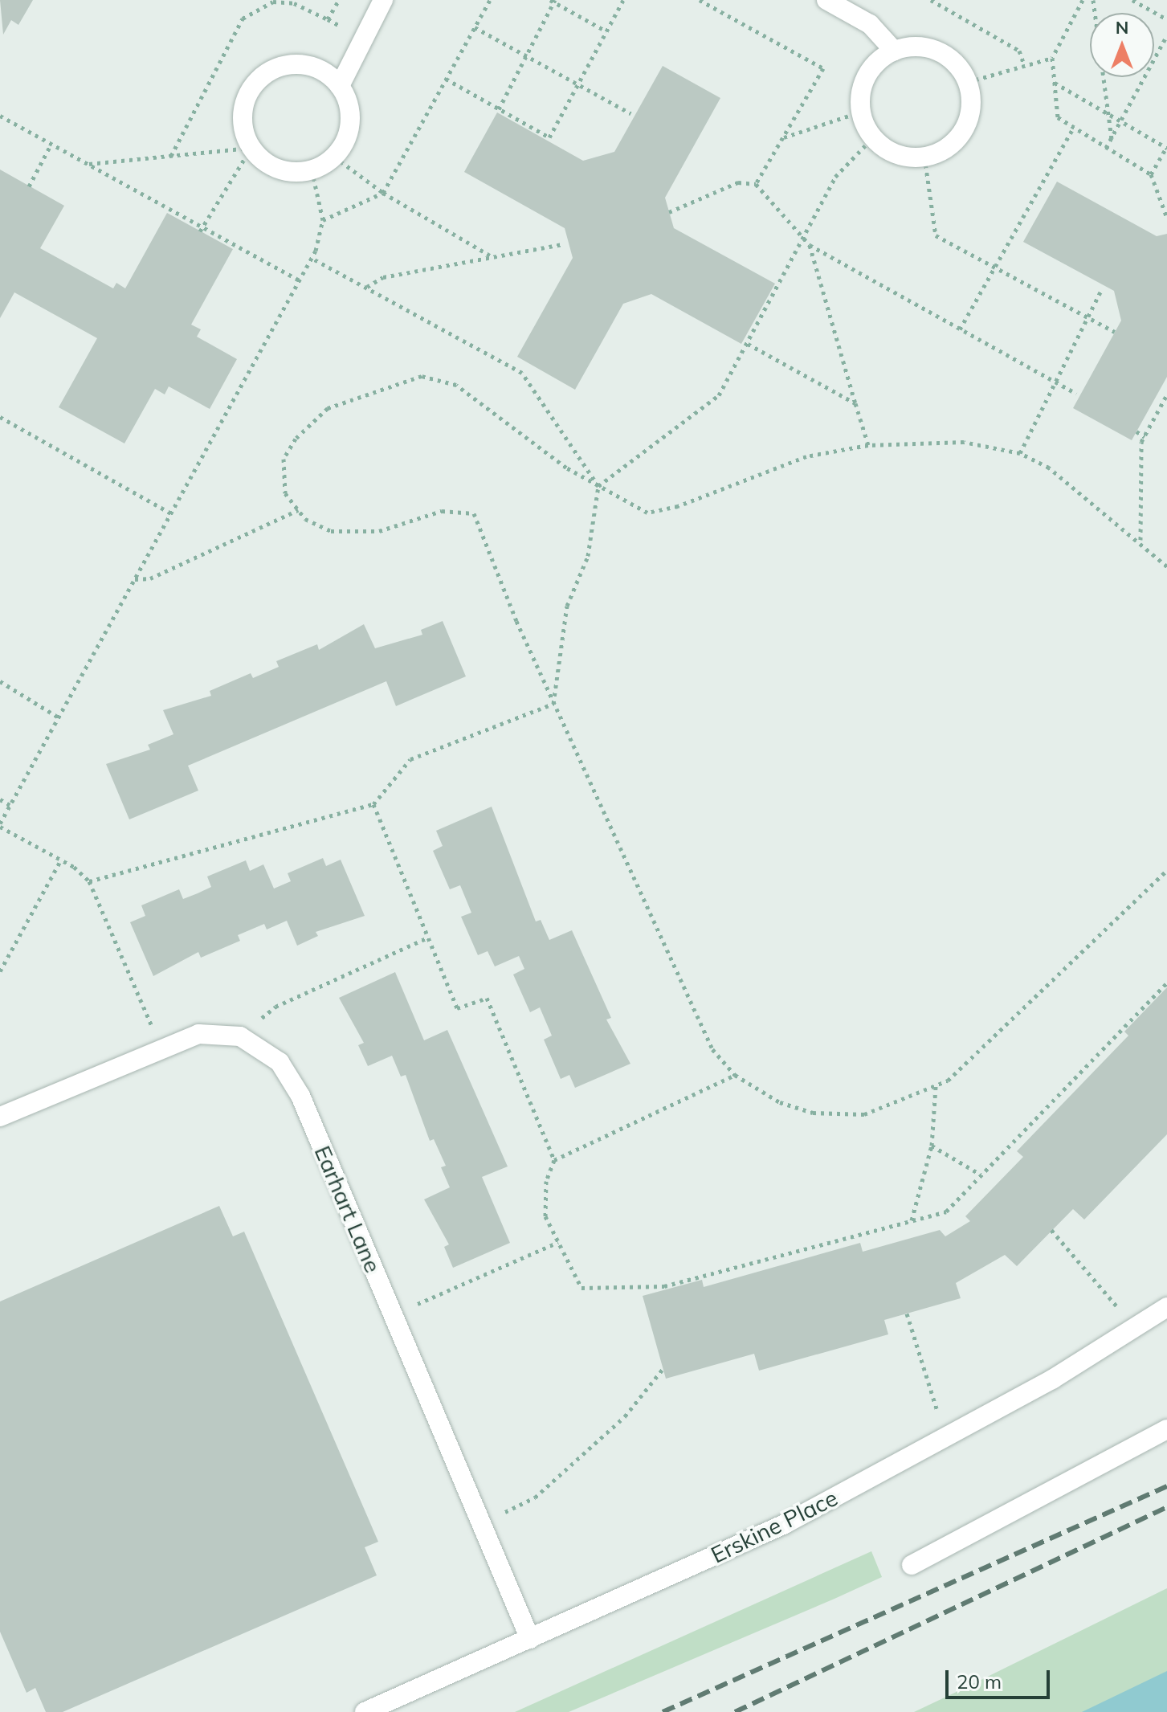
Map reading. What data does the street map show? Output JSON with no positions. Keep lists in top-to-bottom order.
{
  "streets": {
    "street": ["Earhart Lane", "Erskine Place"]
  },
  "crossings": [
    ["Earhart Lane", "Erskine Place"]
  ],
  "scale_bar": "20 m",
  "north": "top"
}
